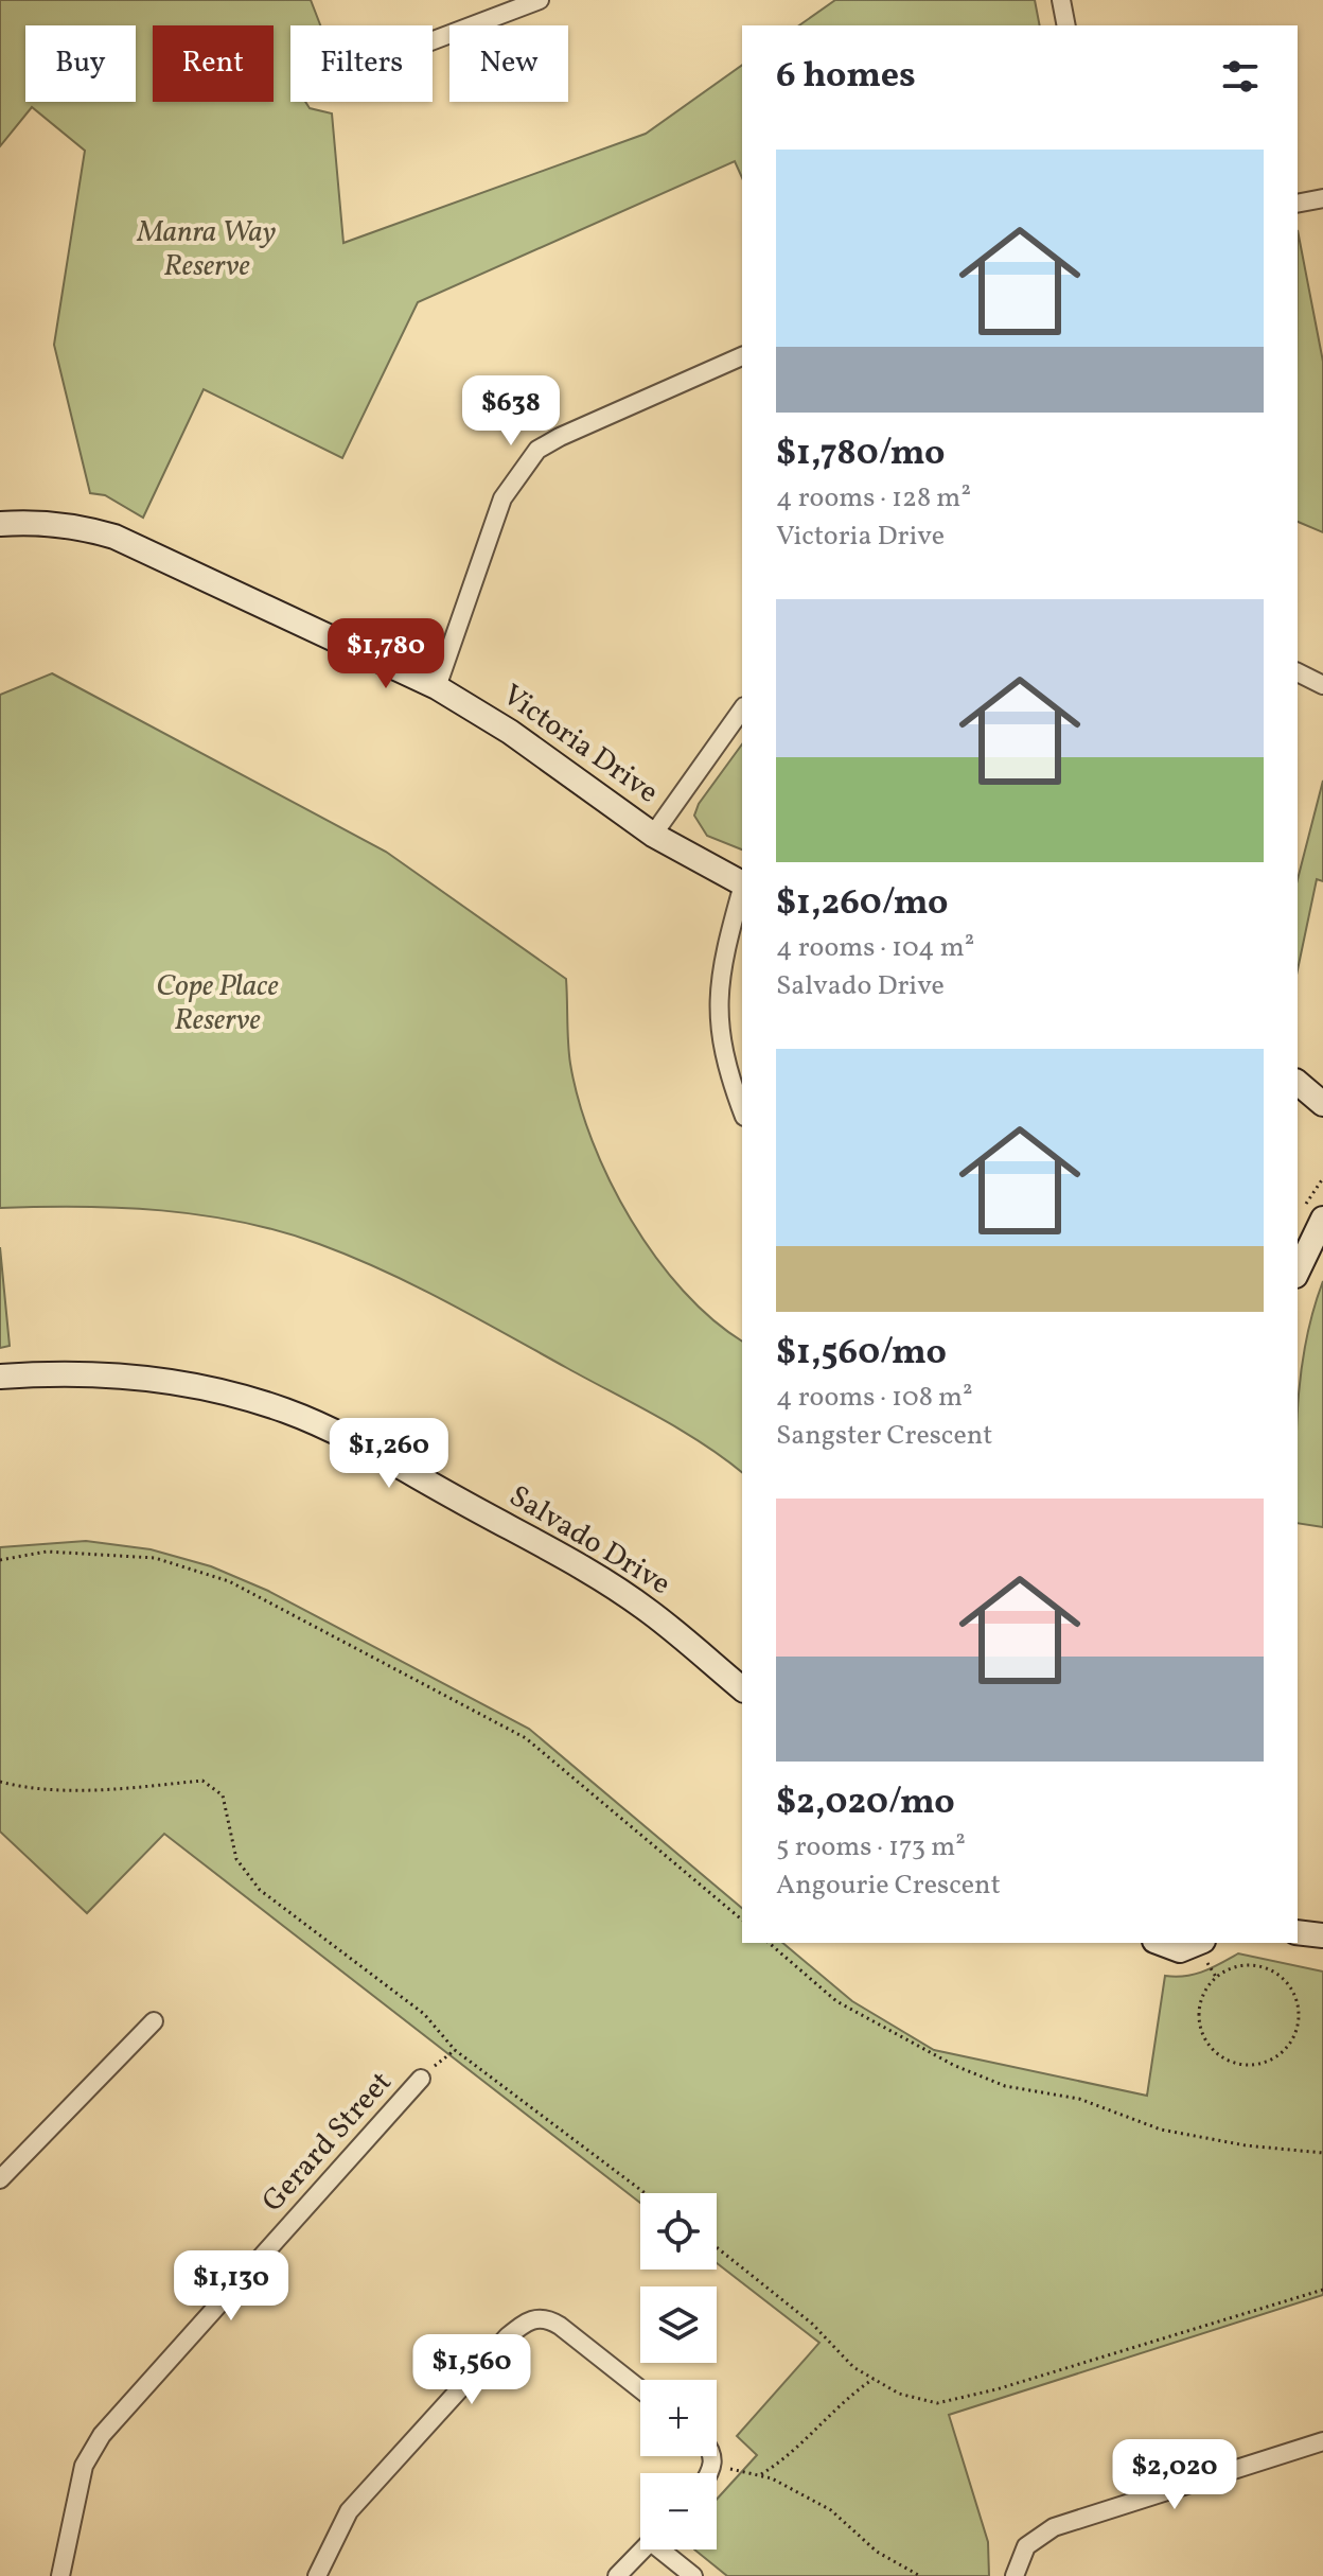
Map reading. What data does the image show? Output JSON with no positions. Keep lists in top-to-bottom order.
{
  "streets": {
    "street": ["Victoria Drive", "Salvado Drive", "Gerard Street"]
  },
  "parks": ["Manra Way Reserve", "Cope Place Reserve"],
  "page": {
    "chip": [
      "Buy",
      "Rent",
      "Filters",
      "New"
    ],
    "heading": "6 homes",
    "list": [
      {
        "name": "$1,780/mo",
        "note": "4 rooms · 128 m² · Victoria Drive"
      },
      {
        "name": "$1,260/mo",
        "note": "4 rooms · 104 m² · Salvado Drive"
      },
      {
        "name": "$1,560/mo",
        "note": "4 rooms · 108 m² · Sangster Crescent"
      },
      {
        "name": "$2,020/mo",
        "note": "5 rooms · 173 m² · Angourie Crescent"
      }
    ],
    "price": [
      "$638",
      "$1,780",
      "$1,260",
      "$1,130",
      "$1,560",
      "$2,020"
    ],
    "map_buttons": ["+", "−"]
  }
}
